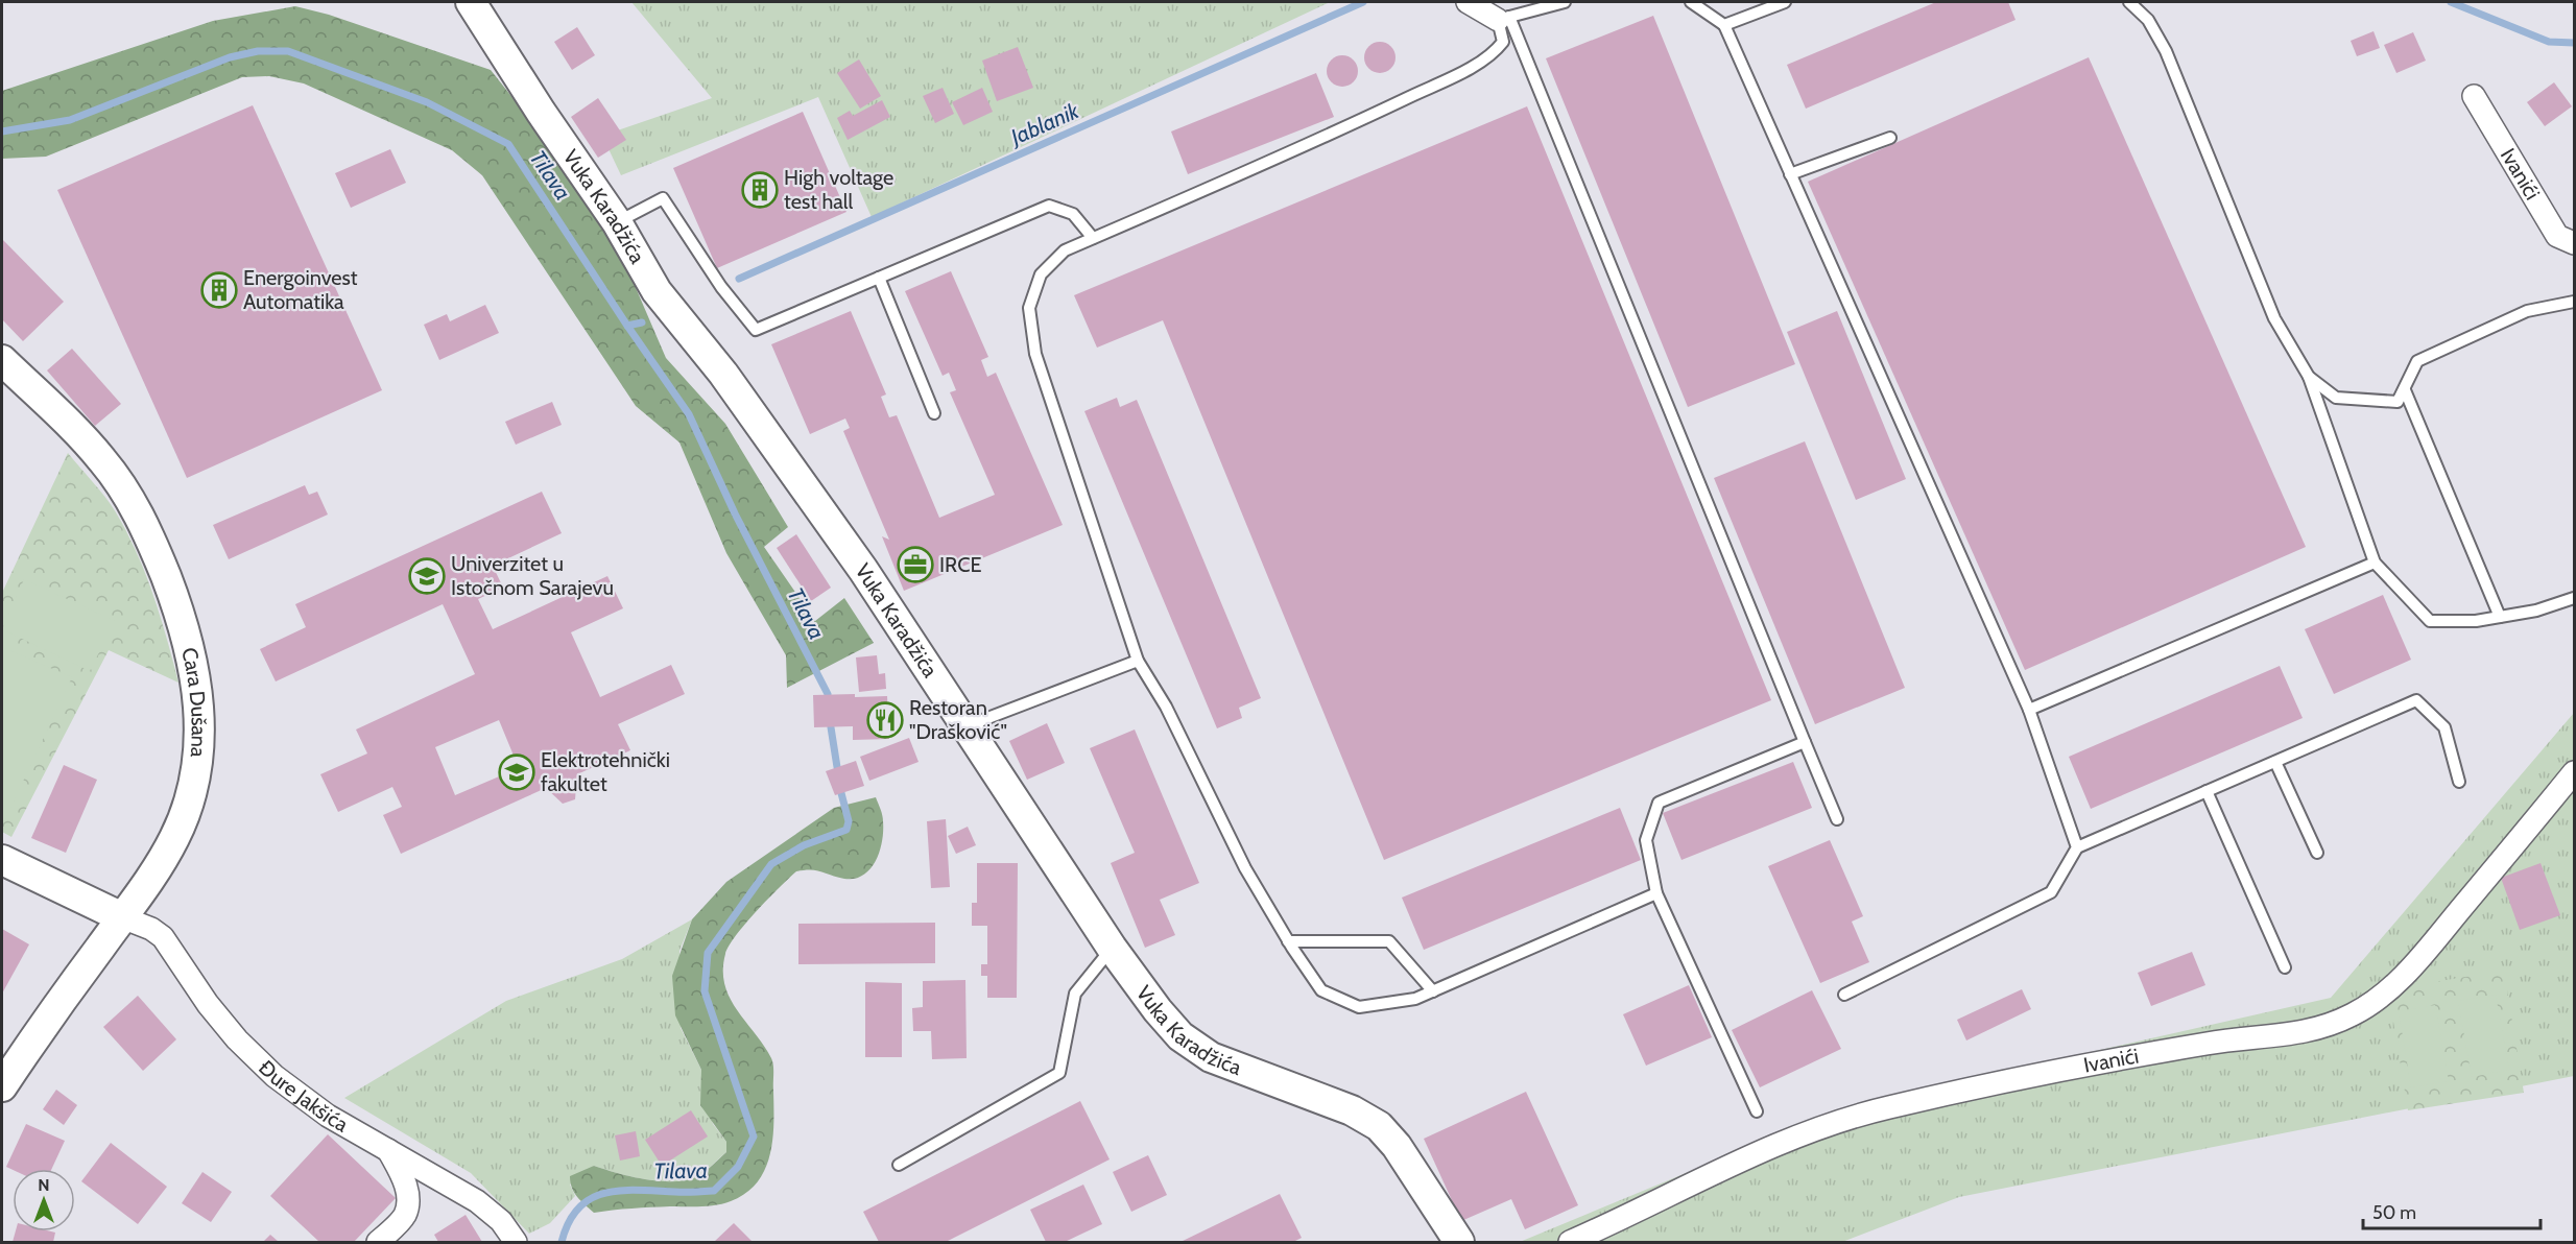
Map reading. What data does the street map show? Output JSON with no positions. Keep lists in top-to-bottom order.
{
  "streets": {
    "street": [
      "Ivanići",
      "Vuka Karadžića",
      "Cara Dušana",
      "Đure Jakšića"
    ]
  },
  "crossings": [
    ["Cara Dušana", "Đure Jakšića"]
  ],
  "water": ["Jablanik", "Tilava"],
  "places": {
    "building": ["High voltage test hall", "Energoinvest Automatika"],
    "office": ["IRCE"],
    "school or university": ["Univerzitet u Istočnom Sarajevu", "Elektrotehnički fakultet"],
    "restaurant": ["Restoran \"Drašković\""]
  },
  "scale_bar": "50 m",
  "north": "top"
}
